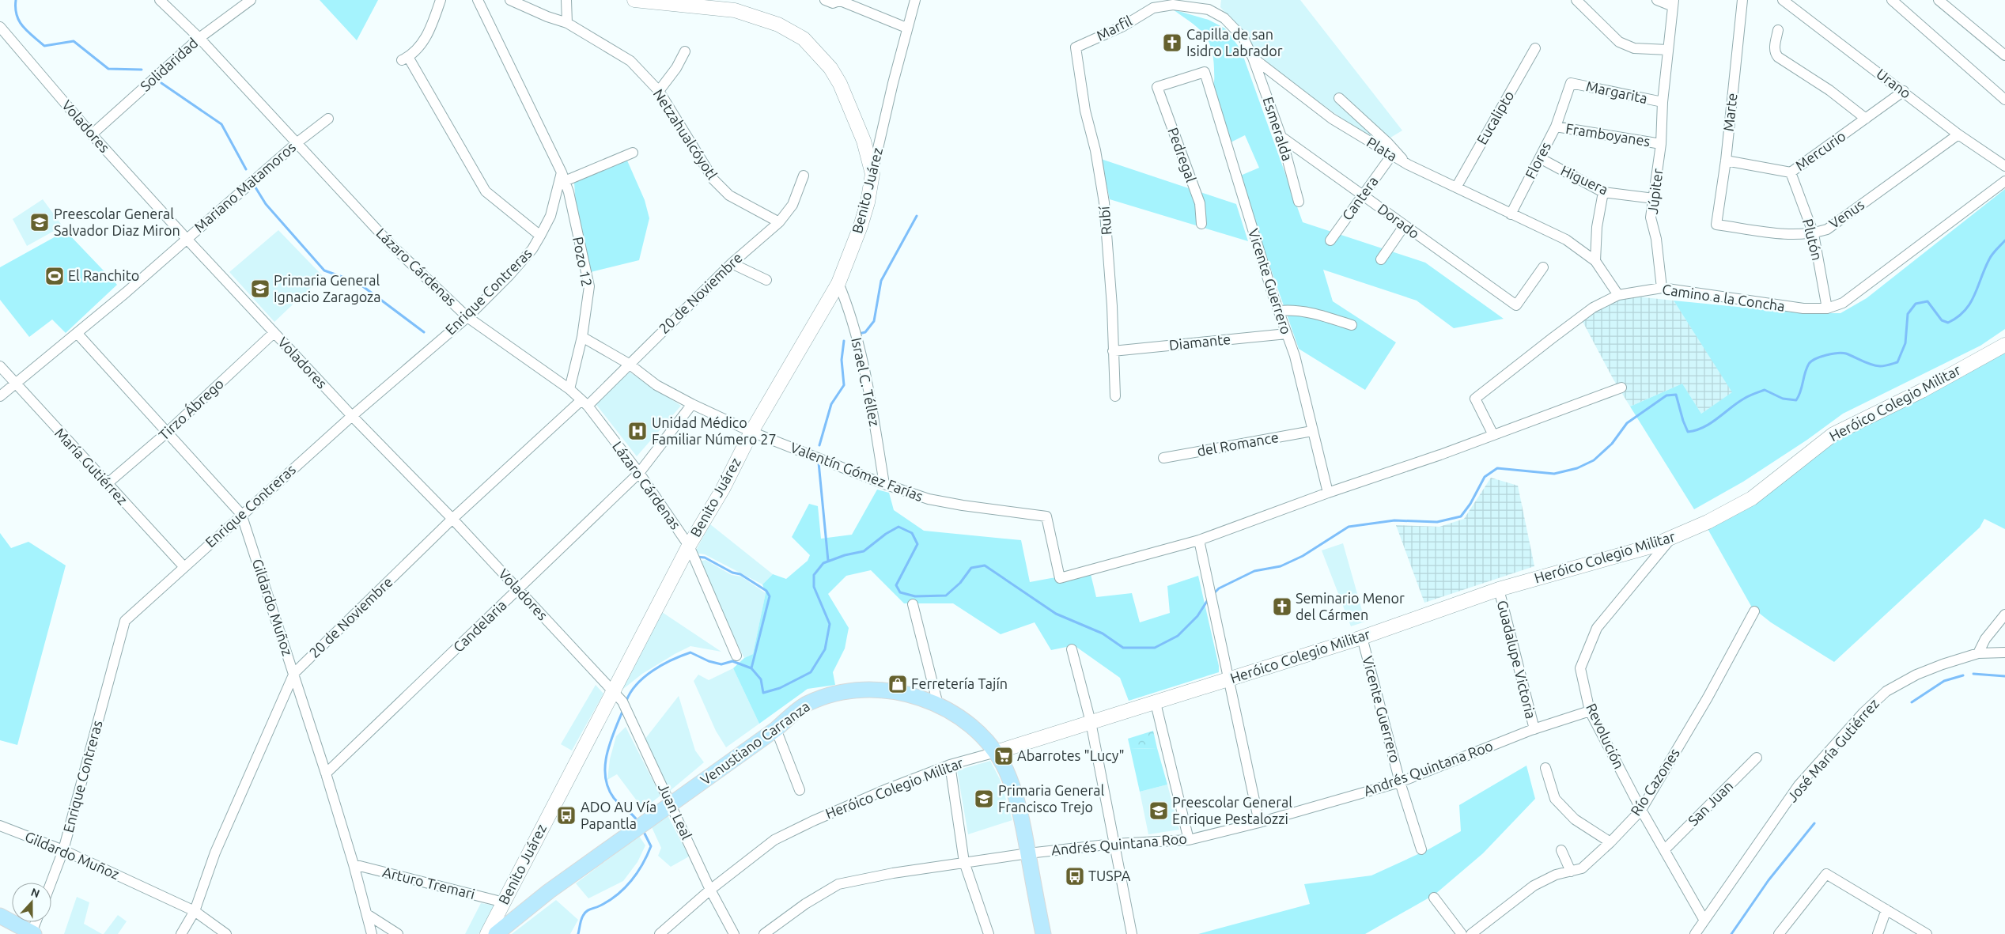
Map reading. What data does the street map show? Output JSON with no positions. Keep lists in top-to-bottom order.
{
  "streets": {
    "main road": ["Venustiano Carranza"],
    "street": [
      "Marfil",
      "Solidaridad",
      "Urano",
      "Margarita",
      "Marte",
      "Eucalipto",
      "Voladores",
      "Esmeralda",
      "Netzahualcóyotl",
      "Framboyanes",
      "Plata",
      "Mercurio",
      "Pedregal",
      "Flores",
      "Higuera",
      "Mariano Matamoros",
      "Benito Juárez",
      "Júpiter",
      "Cantera",
      "Venus",
      "Rubí",
      "Dorado",
      "Plutón",
      "Pozo 12",
      "Lázaro Cárdenas",
      "Vicente Guerrero",
      "Enrique Contreras",
      "20 de Noviembre",
      "Camino a la Concha",
      "Diamante",
      "Israel C. Téllez",
      "Heróico Colegio Militar",
      "Tirzo Ábrego",
      "del Romance",
      "María Gutiérrez",
      "Valentín Gómez Farías",
      "Gildardo Muñoz",
      "Candelaria",
      "Guadalupe Victoria",
      "Revolución",
      "José María Gutiérrez",
      "Andrés Quintana Roo",
      "Río Cazones",
      "San Juan",
      "Juan Leal",
      "Arturo Tremari"
    ]
  },
  "crossings": [
    ["Marfil", "Plata"],
    ["Marfil", "Rubí"],
    ["Solidaridad", "Voladores"],
    ["Solidaridad", "Lázaro Cárdenas"],
    ["Urano", "Mercurio"],
    ["Urano", "Venus"],
    ["Margarita", "Flores"],
    ["Margarita", "Júpiter"],
    ["Marte", "Mercurio"],
    ["Marte", "Venus"],
    ["Eucalipto", "Plata"],
    ["Voladores", "Mariano Matamoros"],
    ["Voladores", "Benito Juárez"],
    ["Voladores", "Enrique Contreras"],
    ["Voladores", "20 de Noviembre"],
    ["Voladores", "Tirzo Ábrego"],
    ["Voladores", "Candelaria"],
    ["Voladores", "Juan Leal"],
    ["Esmeralda", "Plata"],
    ["Esmeralda", "Dorado"],
    ["Netzahualcóyotl", "20 de Noviembre"],
    ["Framboyanes", "Flores"],
    ["Framboyanes", "Júpiter"],
    ["Plata", "Flores"],
    ["Plata", "Cantera"],
    ["Plata", "Camino a la Concha"],
    ["Mercurio", "Plutón"],
    ["Pedregal", "Vicente Guerrero"],
    ["Flores", "Higuera"],
    ["Higuera", "Júpiter"],
    ["Mariano Matamoros", "Lázaro Cárdenas"],
    ["Mariano Matamoros", "María Gutiérrez"],
    ["Mariano Matamoros", "Gildardo Muñoz"],
    ["Benito Juárez", "Lázaro Cárdenas"],
    ["Benito Juárez", "Israel C. Téllez"],
    ["Benito Juárez", "Valentín Gómez Farías"],
    ["Benito Juárez", "Juan Leal"],
    ["Benito Juárez", "Arturo Tremari"],
    ["Júpiter", "Camino a la Concha"],
    ["Cantera", "Dorado"],
    ["Venus", "Plutón"],
    ["Rubí", "Diamante"],
    ["Plutón", "Camino a la Concha"],
    ["Pozo 12", "Lázaro Cárdenas"],
    ["Pozo 12", "Enrique Contreras"],
    ["Pozo 12", "Valentín Gómez Farías"],
    ["Lázaro Cárdenas", "Enrique Contreras"],
    ["Lázaro Cárdenas", "20 de Noviembre"],
    ["Lázaro Cárdenas", "Candelaria"],
    ["Vicente Guerrero", "Diamante"],
    ["Vicente Guerrero", "Heróico Colegio Militar"],
    ["Vicente Guerrero", "del Romance"],
    ["Vicente Guerrero", "Andrés Quintana Roo"],
    ["Enrique Contreras", "María Gutiérrez"],
    ["Enrique Contreras", "Gildardo Muñoz"],
    ["20 de Noviembre", "Valentín Gómez Farías"],
    ["20 de Noviembre", "Gildardo Muñoz"],
    ["Israel C. Téllez", "Valentín Gómez Farías"],
    ["Heróico Colegio Militar", "Guadalupe Victoria"],
    ["Heróico Colegio Militar", "Revolución"],
    ["Heróico Colegio Militar", "Venustiano Carranza"],
    ["Heróico Colegio Militar", "Juan Leal"],
    ["Tirzo Ábrego", "María Gutiérrez"],
    ["Tirzo Ábrego", "Gildardo Muñoz"],
    ["Valentín Gómez Farías", "Candelaria"],
    ["Gildardo Muñoz", "Candelaria"],
    ["Gildardo Muñoz", "Arturo Tremari"],
    ["Guadalupe Victoria", "Andrés Quintana Roo"],
    ["Revolución", "José María Gutiérrez"],
    ["Revolución", "Andrés Quintana Roo"],
    ["Revolución", "Río Cazones"],
    ["Revolución", "San Juan"],
    ["Venustiano Carranza", "Andrés Quintana Roo"],
    ["Venustiano Carranza", "Juan Leal"]
  ],
  "places": {
    "church": ["Capilla de san Isidro Labrador", "Seminario Menor del Cármen"],
    "school or university": [
      "Preescolar General Salvador Diaz Miron",
      "Primaria General Ignacio Zaragoza",
      "Primaria General Francisco Trejo",
      "Preescolar General Enrique Pestalozzi"
    ],
    "sports": ["El Ranchito"],
    "hospital": ["Unidad Médico Familiar Número 27"],
    "shop": ["Ferretería Tajín"],
    "supermarket": ["Abarrotes \"Lucy\""],
    "bus stop": ["ADO AU Vía Papantla", "TUSPA"]
  },
  "north": "top"
}
